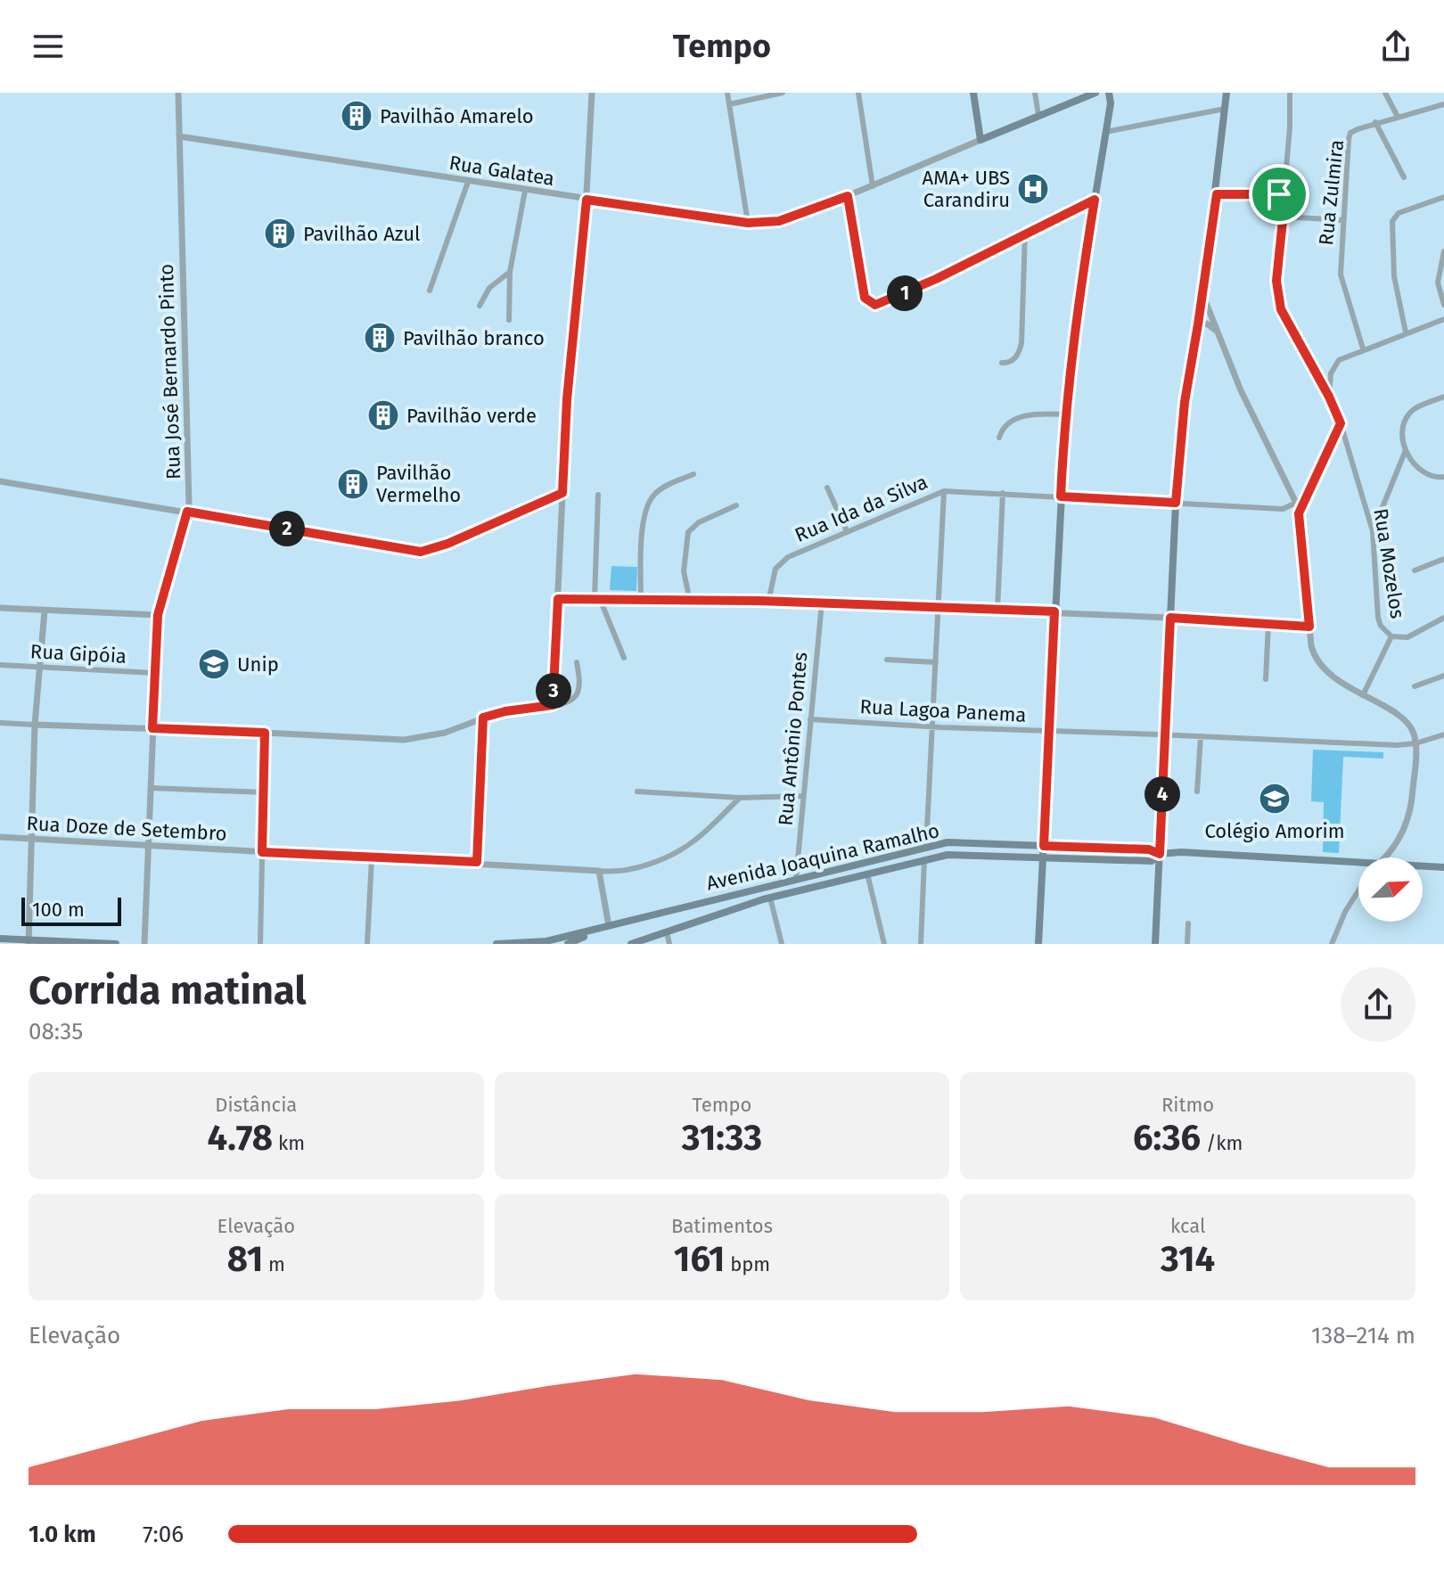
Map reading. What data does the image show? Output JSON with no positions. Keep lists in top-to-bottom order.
{
  "streets": {
    "main road": ["Rua Galatea", "Avenida Joaquina Ramalho"],
    "street": [
      "Rua Zulmira",
      "Rua José Bernardo Pinto",
      "Rua Ida da Silva",
      "Rua Mozelos",
      "Rua Gipóia",
      "Rua Lagoa Panema",
      "Rua Antônio Pontes",
      "Rua Doze de Setembro"
    ]
  },
  "crossings": [
    ["Rua Galatea", "Rua José Bernardo Pinto"],
    ["Rua José Bernardo Pinto", "Rua Gipóia"],
    ["Rua José Bernardo Pinto", "Rua Doze de Setembro"],
    ["Rua Lagoa Panema", "Rua Antônio Pontes"],
    ["Rua Antônio Pontes", "Avenida Joaquina Ramalho"]
  ],
  "places": {
    "building": [
      "Pavilhão Amarelo",
      "Pavilhão Azul",
      "Pavilhão branco",
      "Pavilhão verde",
      "Pavilhão Vermelho"
    ],
    "hospital": ["AMA+ UBS Carandiru"],
    "school or university": ["Unip", "Colégio Amorim"]
  },
  "scale_bar": "100 m",
  "north": "top right",
  "page": {
    "header": "Tempo",
    "pins": [
      "1",
      "2",
      "3",
      "4"
    ],
    "scale": "100 m",
    "heading": ["Corrida matinal", "08:35"],
    "stats": [
      ["Distância", "4.78 km"],
      ["Tempo", "31:33"],
      ["Ritmo", "6:36 /km"],
      ["Elevação", "81 m"],
      ["Batimentos", "161 bpm"],
      ["kcal", "314"]
    ],
    "chart": ["Elevação", "138–214 m"],
    "list": [
      {
        "name": "1.0 km",
        "note": "7:06"
      }
    ]
  }
}
